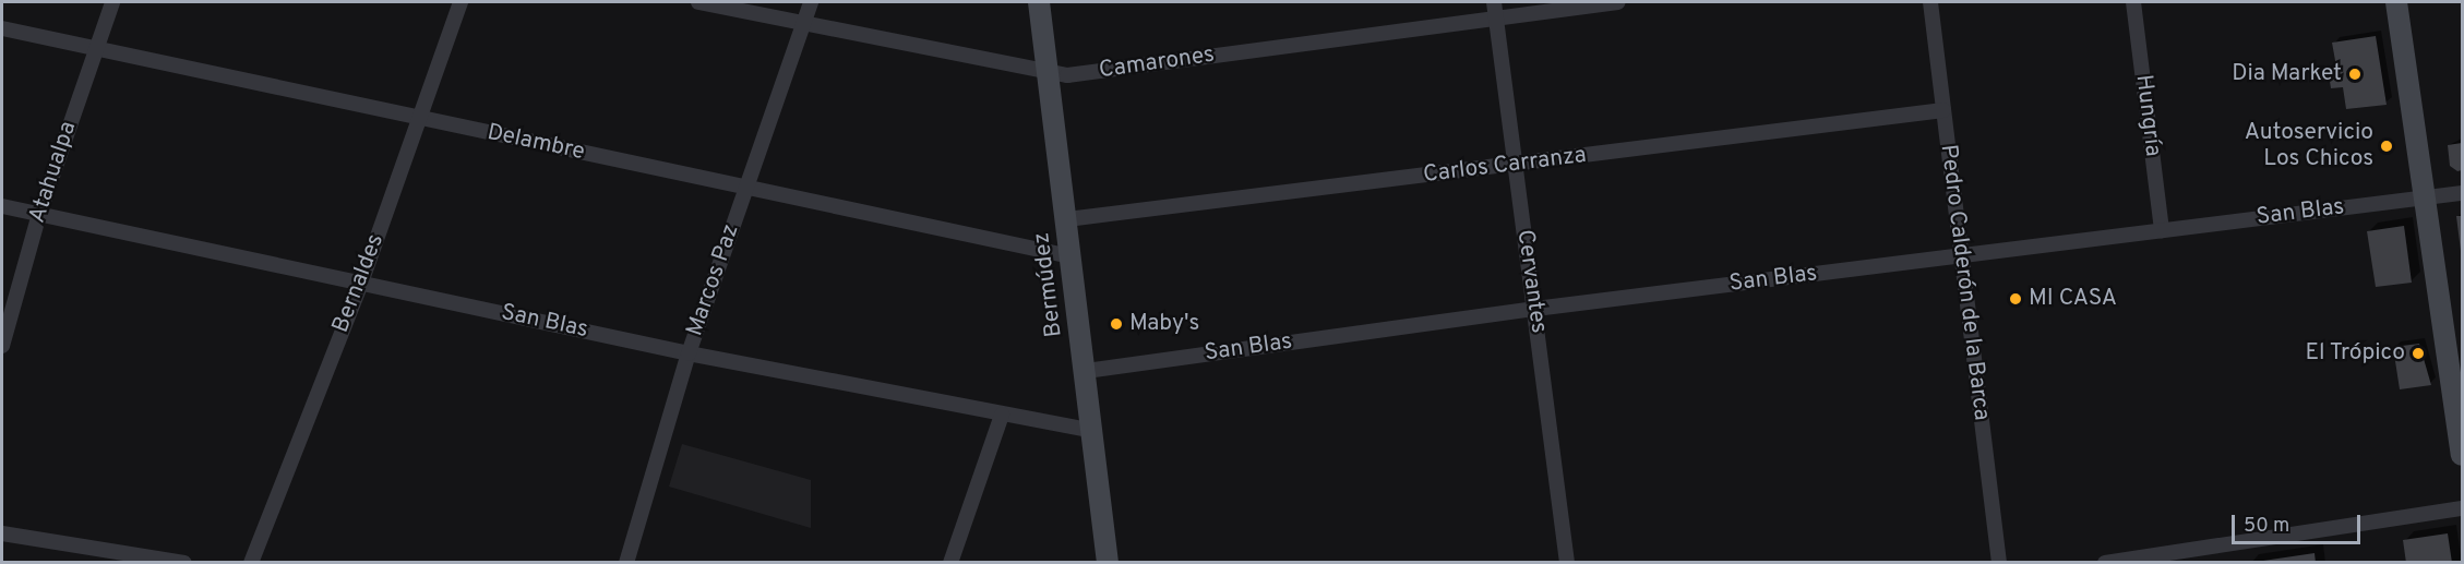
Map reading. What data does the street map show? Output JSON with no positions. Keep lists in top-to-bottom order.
{
  "streets": {
    "street": [
      "Camarones",
      "Hungría",
      "Delambre",
      "Carlos Carranza",
      "Atahualpa",
      "San Blas",
      "Marcos Paz",
      "Cervantes",
      "Pedro Calderón de la Barca",
      "Bernaldes",
      "Bermúdez"
    ]
  },
  "crossings": [
    ["Camarones", "Marcos Paz"],
    ["Camarones", "Cervantes"],
    ["Camarones", "Bermúdez"],
    ["Hungría", "San Blas"],
    ["Delambre", "Atahualpa"],
    ["Delambre", "Marcos Paz"],
    ["Delambre", "Bernaldes"],
    ["Delambre", "Bermúdez"],
    ["Carlos Carranza", "Cervantes"],
    ["Carlos Carranza", "Pedro Calderón de la Barca"],
    ["Carlos Carranza", "Bermúdez"],
    ["Atahualpa", "San Blas"],
    ["San Blas", "Marcos Paz"],
    ["San Blas", "Cervantes"],
    ["San Blas", "Pedro Calderón de la Barca"],
    ["San Blas", "Bernaldes"],
    ["San Blas", "Bermúdez"]
  ],
  "places": [
    "Dia Market",
    "Autoservicio Los Chicos",
    "MI CASA",
    "Maby's",
    "El Trópico"
  ],
  "scale_bar": "50 m"
}
